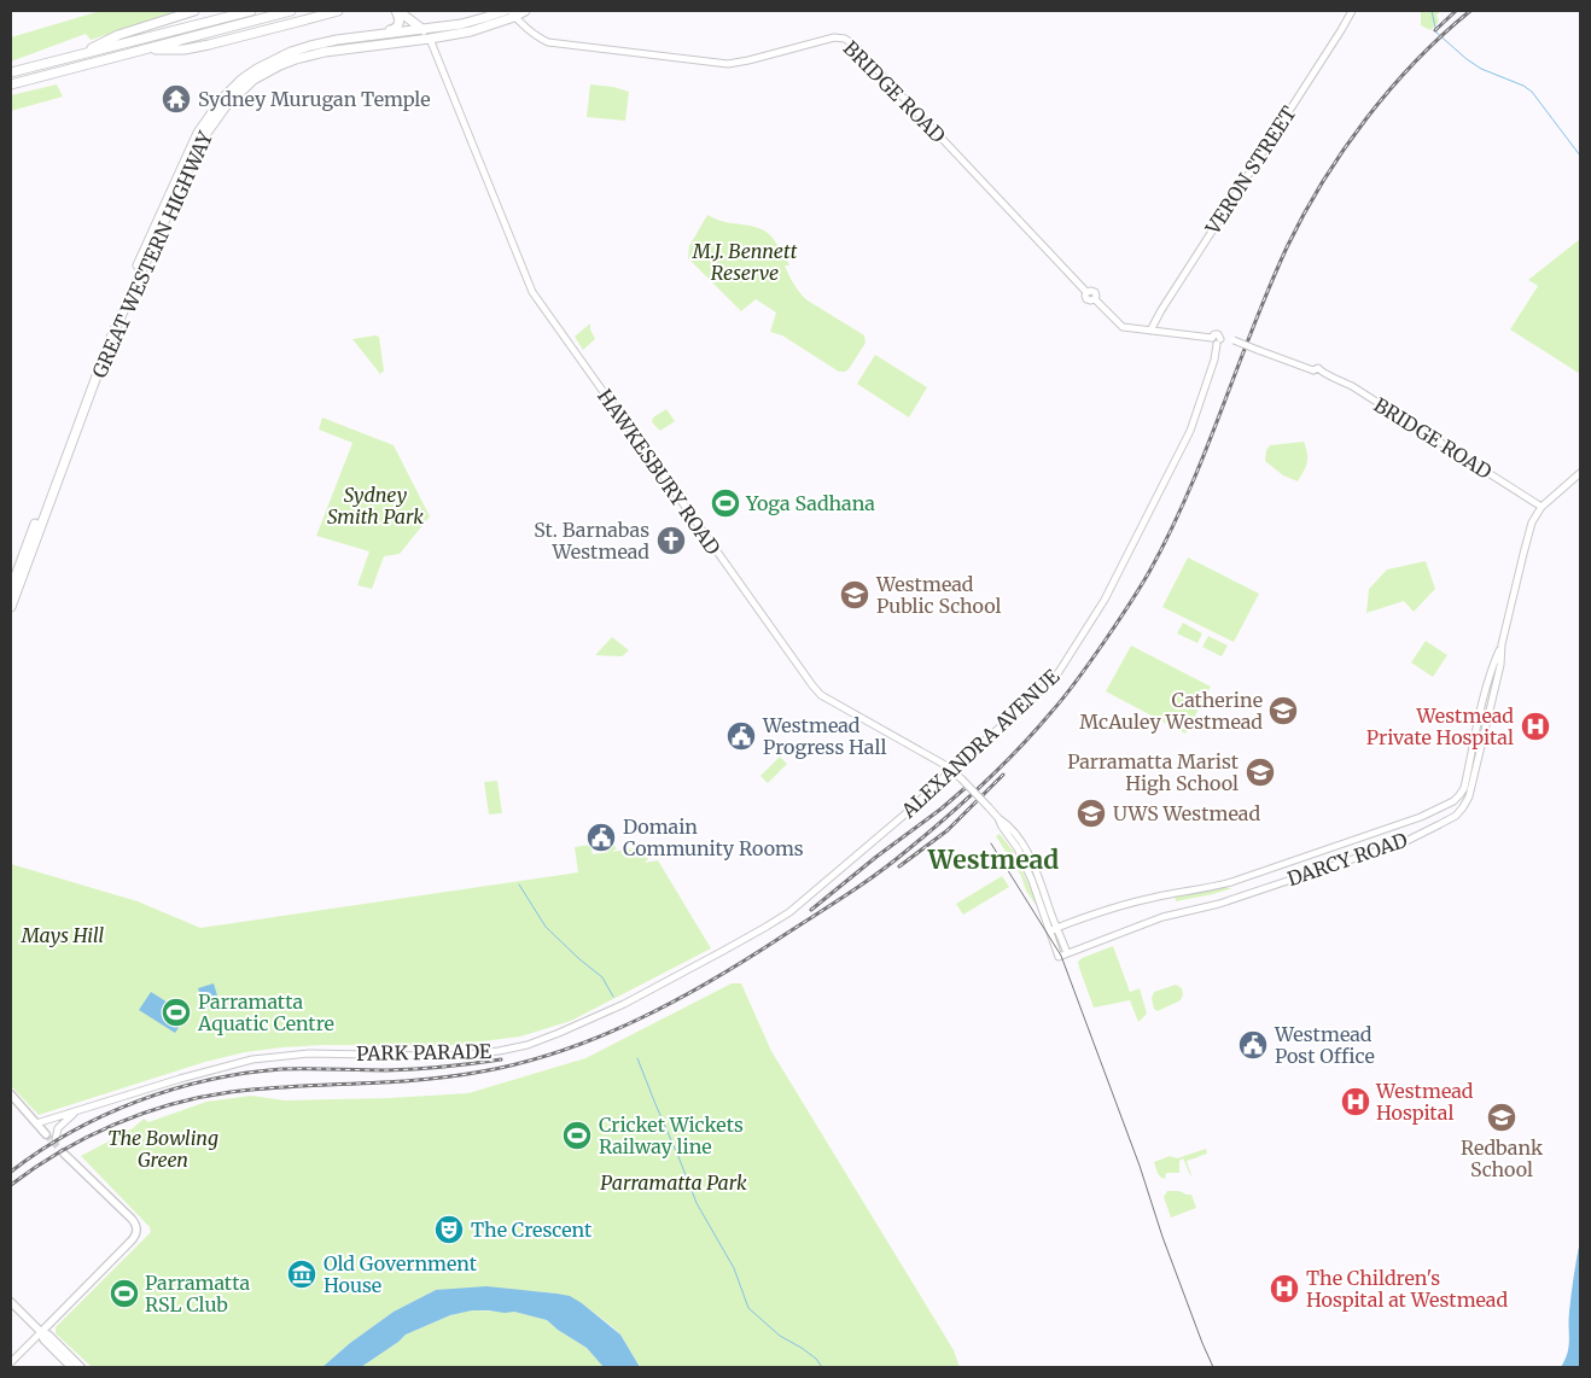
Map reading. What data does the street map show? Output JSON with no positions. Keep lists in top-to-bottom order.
{
  "streets": {
    "highway": ["GREAT WESTERN HIGHWAY"],
    "street": [
      "BRIDGE ROAD",
      "VERON STREET",
      "HAWKESBURY ROAD",
      "ALEXANDRA AVENUE",
      "DARCY ROAD",
      "PARK PARADE"
    ]
  },
  "crossings": [
    ["BRIDGE ROAD", "VERON STREET"],
    ["BRIDGE ROAD", "GREAT WESTERN HIGHWAY"],
    ["BRIDGE ROAD", "ALEXANDRA AVENUE"],
    ["BRIDGE ROAD", "DARCY ROAD"],
    ["GREAT WESTERN HIGHWAY", "HAWKESBURY ROAD"],
    ["HAWKESBURY ROAD", "ALEXANDRA AVENUE"],
    ["HAWKESBURY ROAD", "DARCY ROAD"],
    ["ALEXANDRA AVENUE", "PARK PARADE"]
  ],
  "districts": ["Westmead"],
  "parks": [
    "M.J. Bennett Reserve",
    "Sydney Smith Park",
    "Mays Hill",
    "The Bowling Green",
    "Parramatta Park"
  ],
  "places": {
    "temple": ["Sydney Murugan Temple"],
    "sports": [
      "Yoga Sadhana",
      "Parramatta Aquatic Centre",
      "Cricket Wickets Railway line",
      "Parramatta RSL Club"
    ],
    "church": ["St. Barnabas Westmead"],
    "school or university": [
      "Westmead Public School",
      "Catherine McAuley Westmead",
      "Parramatta Marist High School",
      "UWS Westmead",
      "Redbank School"
    ],
    "hospital": ["Westmead Private Hospital", "Westmead Hospital", "The Children's Hospital at Westmead"],
    "public building": ["Westmead Progress Hall", "Domain Community Rooms", "Westmead Post Office"],
    "theatre": ["The Crescent"],
    "museum": ["Old Government House"]
  }
}
